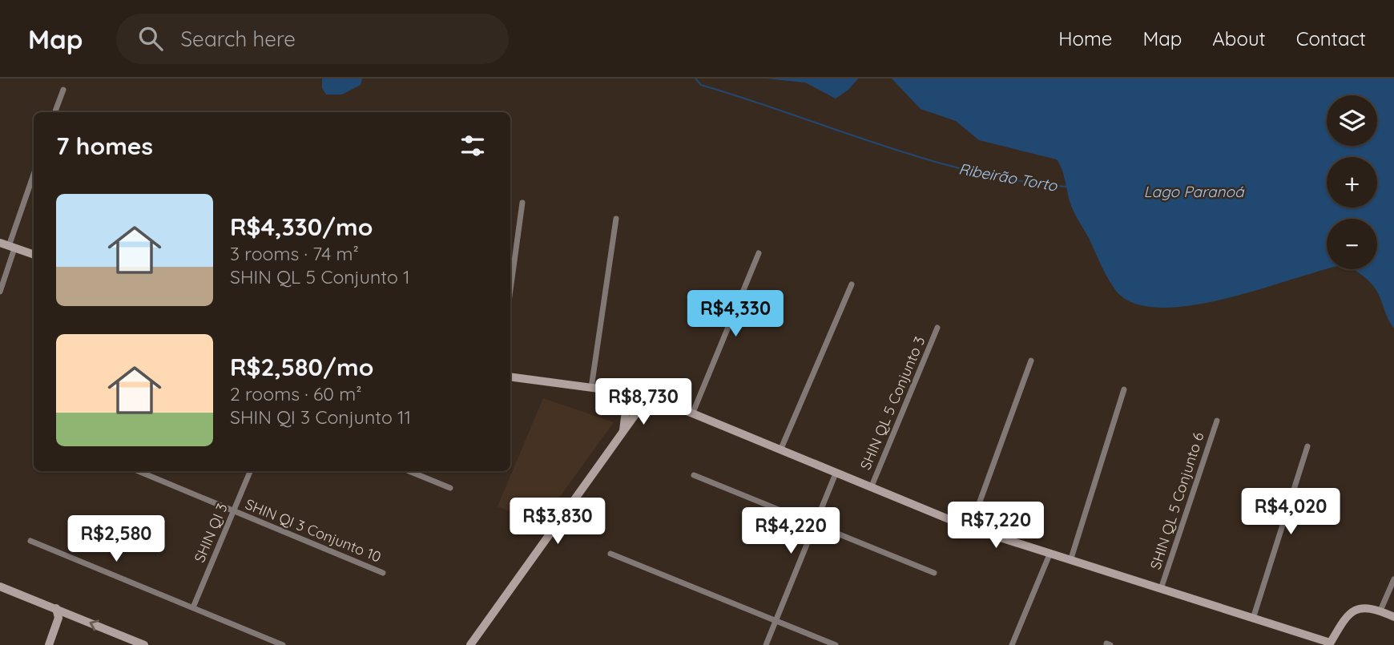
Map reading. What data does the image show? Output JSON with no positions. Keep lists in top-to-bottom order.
{
  "streets": {
    "street": [
      "SHIN QL 5 Conjunto 3",
      "SHIN QL 5 Conjunto 6",
      "SHIN QI 3 Conjunto 10",
      "SHIN QI 3"
    ]
  },
  "crossings": [
    ["SHIN QI 3 Conjunto 10", "SHIN QI 3"]
  ],
  "water": ["Ribeirão Torto", "Lago Paranoá"],
  "page": {
    "header": "Map",
    "search": "Search here",
    "nav": [
      "Home",
      "Map",
      "About",
      "Contact"
    ],
    "map_buttons": ["+", "−"],
    "heading": "7 homes",
    "list": [
      {
        "name": "R$4,330/mo",
        "note": "3 rooms · 74 m² · SHIN QL 5 Conjunto 1"
      },
      {
        "name": "R$2,580/mo",
        "note": "2 rooms · 60 m² · SHIN QI 3 Conjunto 11"
      }
    ],
    "price": [
      "R$4,330",
      "R$8,730",
      "R$4,020",
      "R$3,830",
      "R$7,220",
      "R$4,220",
      "R$2,580"
    ]
  }
}
